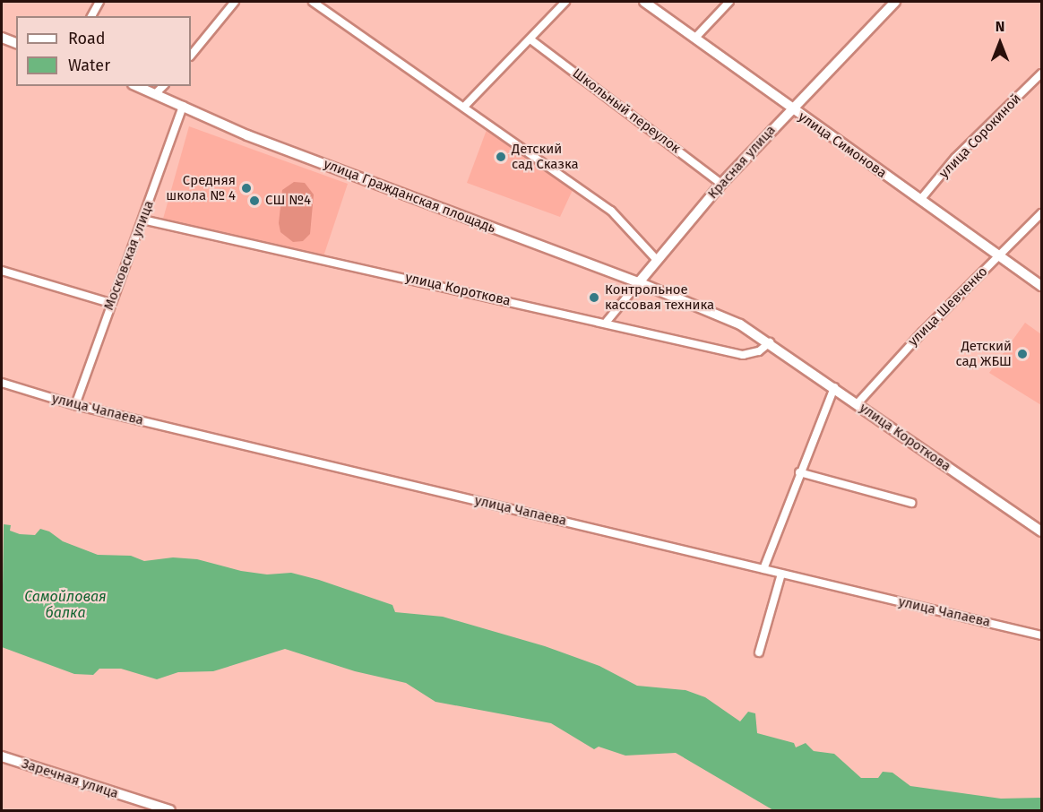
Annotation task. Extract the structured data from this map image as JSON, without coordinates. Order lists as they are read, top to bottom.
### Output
{
  "streets": {
    "street": [
      "Школьный переулок",
      "улица Сорокиной",
      "улица Симонова",
      "Красная улица",
      "улица Гражданская площадь",
      "Московская улица",
      "улица Короткова",
      "улица Шевченко",
      "улица Чапаева",
      "Заречная улица"
    ]
  },
  "crossings": [
    ["Школьный переулок", "Красная улица"],
    ["улица Сорокиной", "улица Симонова"],
    ["улица Симонова", "Красная улица"],
    ["улица Симонова", "улица Шевченко"],
    ["Красная улица", "улица Гражданская площадь"],
    ["Красная улица", "улица Короткова"],
    ["улица Гражданская площадь", "Московская улица"],
    ["улица Гражданская площадь", "улица Короткова"],
    ["Московская улица", "улица Короткова"],
    ["Московская улица", "улица Чапаева"],
    ["улица Короткова", "улица Шевченко"]
  ],
  "water": ["Самойловая балка"],
  "places": [
    "Детский сад Сказка",
    "Средняя школа № 4",
    "СШ №4",
    "Контрольное кассовая техника",
    "Детский сад ЖБШ"
  ],
  "legend": ["Road", "Water"],
  "north": "top"
}
